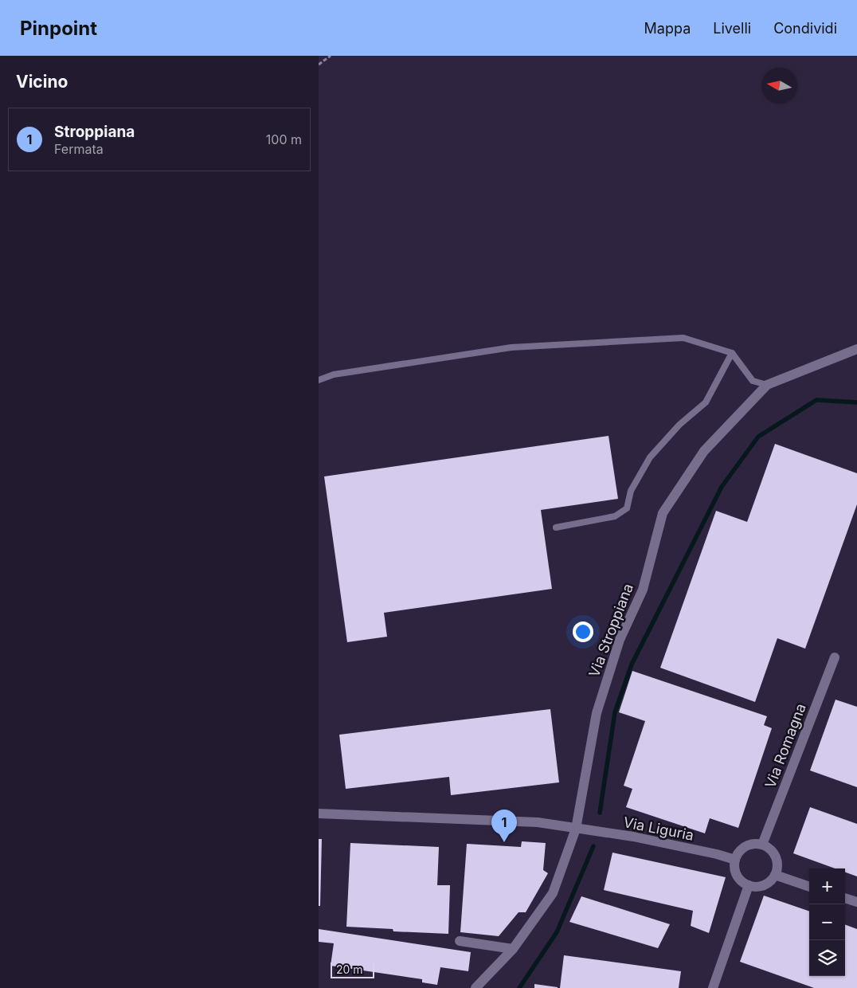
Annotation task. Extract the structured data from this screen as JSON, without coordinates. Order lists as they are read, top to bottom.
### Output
{
  "streets": {
    "street": ["Via Stroppiana", "Via Romagna", "Via Liguria"]
  },
  "crossings": [
    ["Via Stroppiana", "Via Liguria"],
    ["Via Romagna", "Via Liguria"]
  ],
  "scale_bar": "20 m",
  "north": "left",
  "page": {
    "header": "Pinpoint",
    "nav": ["Mappa", "Livelli", "Condividi"],
    "heading": "Vicino",
    "list": [
      {
        "mark": "1",
        "name": "Stroppiana",
        "note": "Fermata",
        "value": "100 m"
      }
    ],
    "pins": "1",
    "map_buttons": ["+", "−"],
    "scale": "20 m"
  }
}
